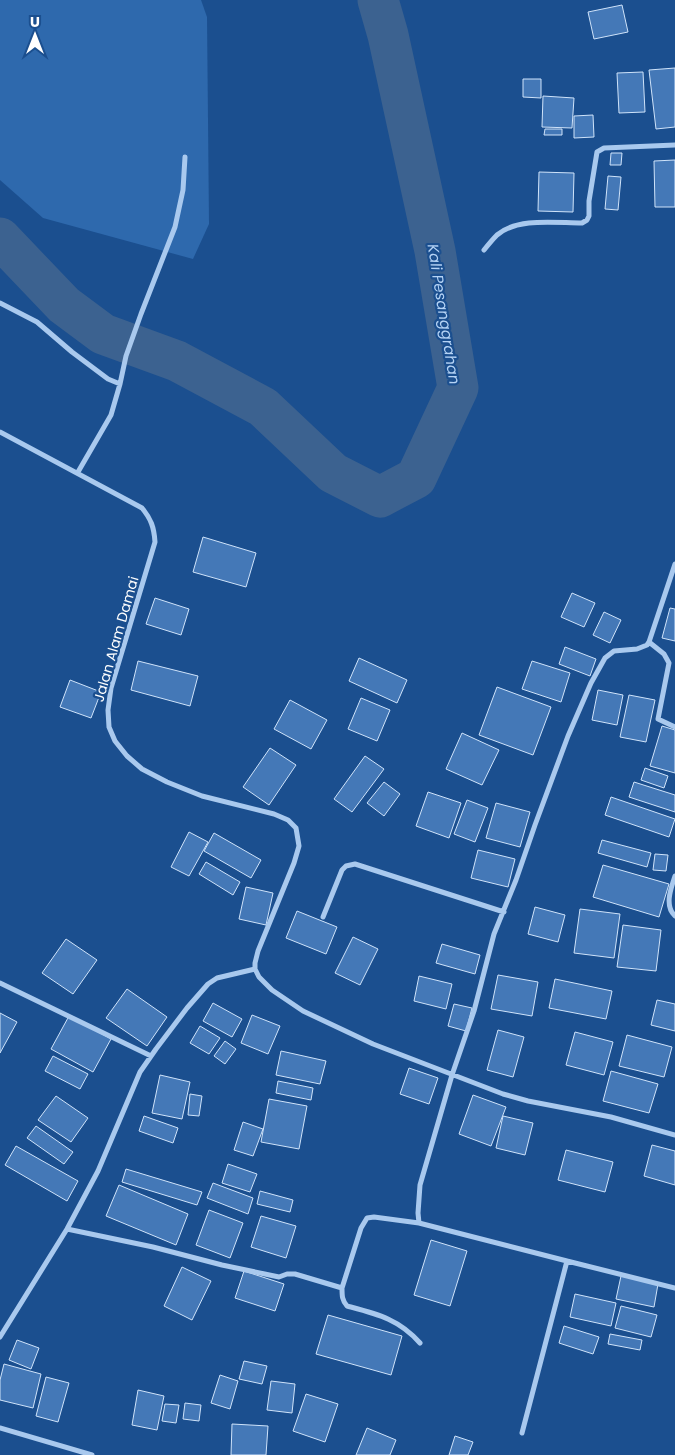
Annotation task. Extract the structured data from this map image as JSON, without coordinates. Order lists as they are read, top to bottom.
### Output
{
  "streets": {
    "street": ["Jalan Alam Damai"]
  },
  "water": ["Kali Pesanggrahan"],
  "north": "top"
}
